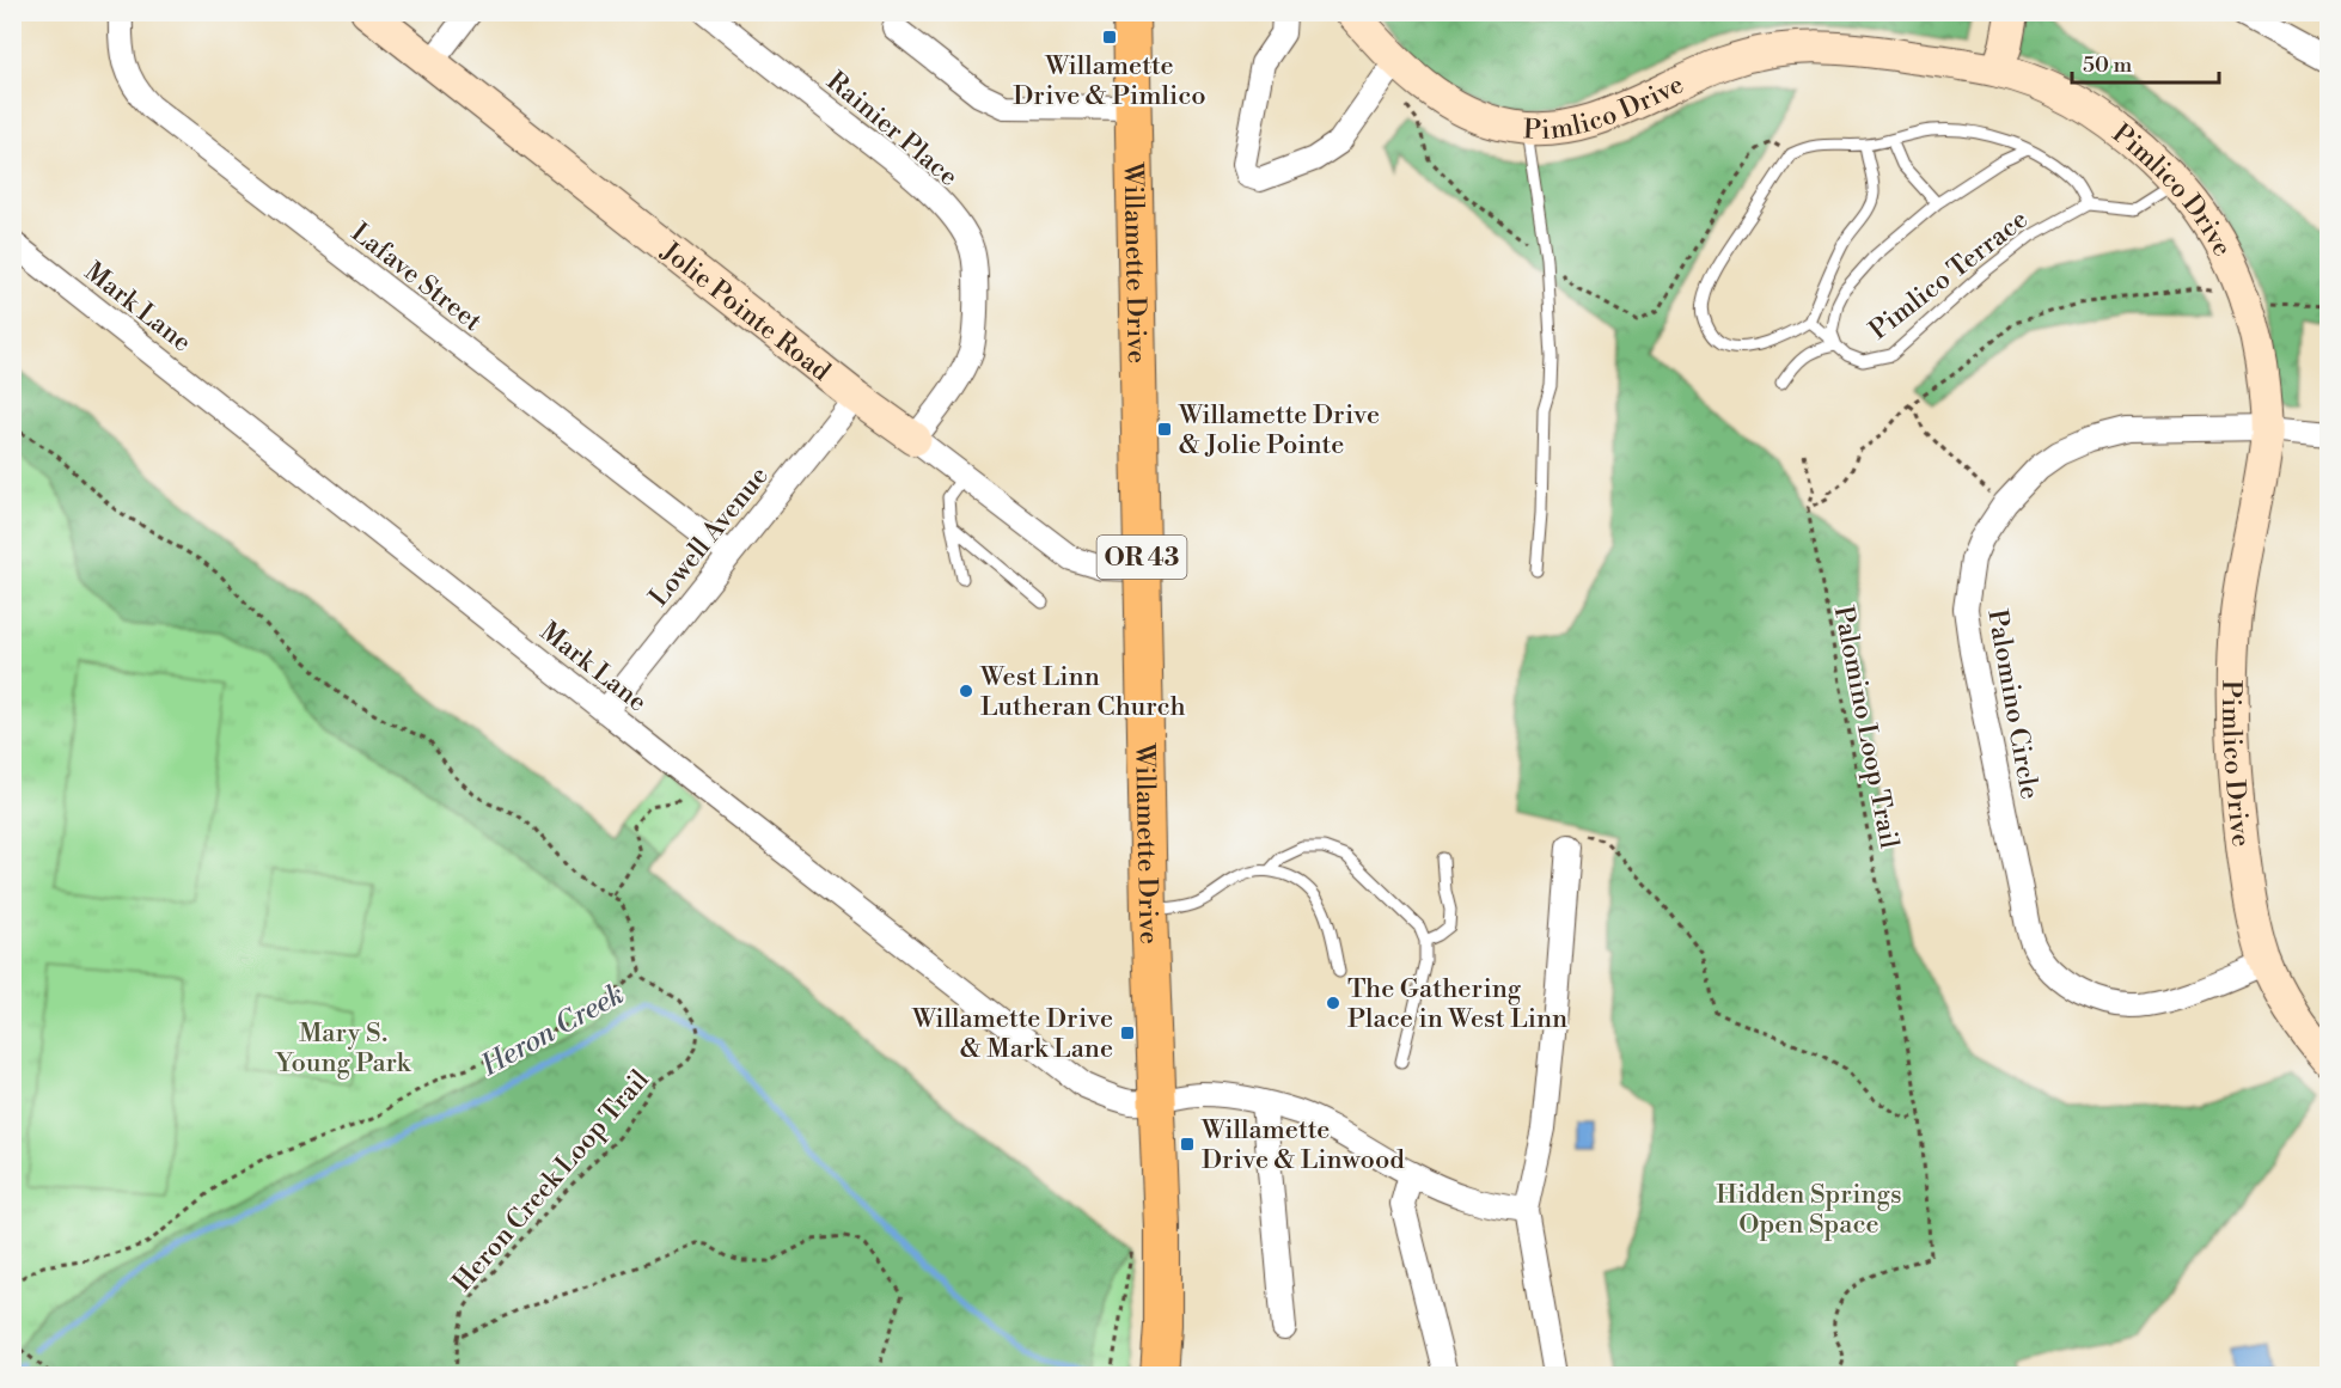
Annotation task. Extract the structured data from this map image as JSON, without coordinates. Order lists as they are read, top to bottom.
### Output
{
  "streets": {
    "main road": ["Willamette Drive", "OR 43"],
    "street": [
      "Pimlico Drive",
      "Rainier Place",
      "Lafave Street",
      "Mark Lane",
      "Jolie Pointe Road",
      "Lowell Avenue",
      "Palomino Circle"
    ],
    "lane": ["Pimlico Terrace"],
    "path": ["Palomino Loop Trail", "Heron Creek Loop Trail"]
  },
  "crossings": [
    ["Pimlico Drive", "Palomino Circle"],
    ["Rainier Place", "Jolie Pointe Road"],
    ["Willamette Drive", "Mark Lane"],
    ["Willamette Drive", "Jolie Pointe Road"],
    ["Lafave Street", "Lowell Avenue"],
    ["Mark Lane", "Lowell Avenue"],
    ["Jolie Pointe Road", "Lowell Avenue"]
  ],
  "water": ["Heron Creek"],
  "parks": ["Mary S. Young Park", "Hidden Springs Open Space"],
  "places": {
    "transit": [
      "Willamette Drive & Pimlico",
      "Willamette Drive & Jolie Pointe",
      "Willamette Drive & Mark Lane",
      "Willamette Drive & Linwood"
    ],
    "other": ["West Linn Lutheran Church", "The Gathering Place in West Linn"]
  },
  "scale_bar": "50 m"
}
